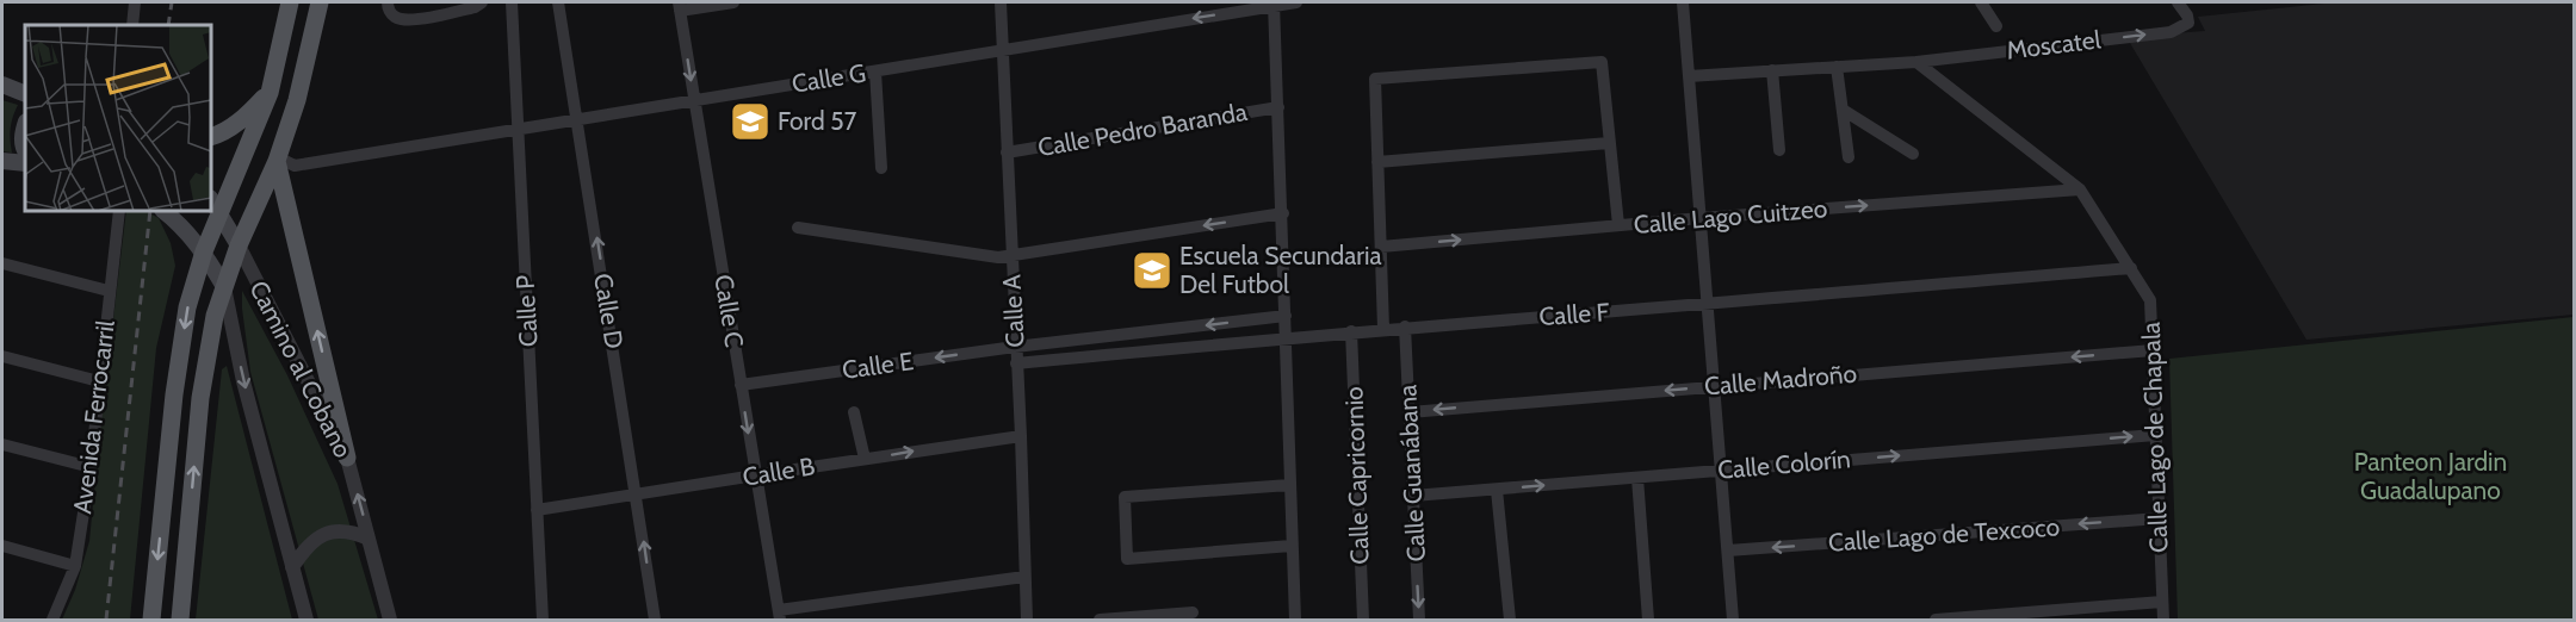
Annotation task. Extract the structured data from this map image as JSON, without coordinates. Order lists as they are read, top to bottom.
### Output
{
  "streets": {
    "street": [
      "Moscatel",
      "Calle G",
      "Calle Pedro Baranda",
      "Calle Lago Cuitzeo",
      "Calle P",
      "Calle D",
      "Calle C",
      "Calle A",
      "Calle F",
      "Calle E",
      "Camino al Cobano",
      "Calle Madroño",
      "Avenida Ferrocarril",
      "Calle Lago de Chapala",
      "Calle Colorín",
      "Calle B",
      "Calle Guanábana",
      "Calle Capricornio",
      "Calle Lago de Texcoco"
    ]
  },
  "crossings": [
    ["Moscatel", "Calle Lago de Chapala"],
    ["Calle G", "Calle P"],
    ["Calle G", "Calle D"],
    ["Calle G", "Calle C"],
    ["Calle G", "Calle A"],
    ["Calle Pedro Baranda", "Calle A"],
    ["Calle Lago Cuitzeo", "Calle Lago de Chapala"],
    ["Calle P", "Calle B"],
    ["Calle D", "Calle B"],
    ["Calle C", "Calle E"],
    ["Calle C", "Calle B"],
    ["Calle A", "Calle F"],
    ["Calle A", "Calle E"],
    ["Calle A", "Calle B"],
    ["Calle F", "Calle Lago de Chapala"],
    ["Calle F", "Calle Guanábana"],
    ["Calle F", "Calle Capricornio"],
    ["Calle Madroño", "Calle Lago de Chapala"],
    ["Calle Madroño", "Calle Guanábana"],
    ["Calle Lago de Chapala", "Calle Colorín"],
    ["Calle Lago de Chapala", "Calle Lago de Texcoco"],
    ["Calle Colorín", "Calle Guanábana"]
  ],
  "one_way": [
    "Moscatel",
    "Calle D",
    "Calle E",
    "Calle Madroño",
    "Calle Colorín"
  ],
  "parks": ["Panteon Jardin Guadalupano"],
  "places": {
    "school or university": ["Ford 57", "Escuela Secundaria Del Futbol"]
  }
}
